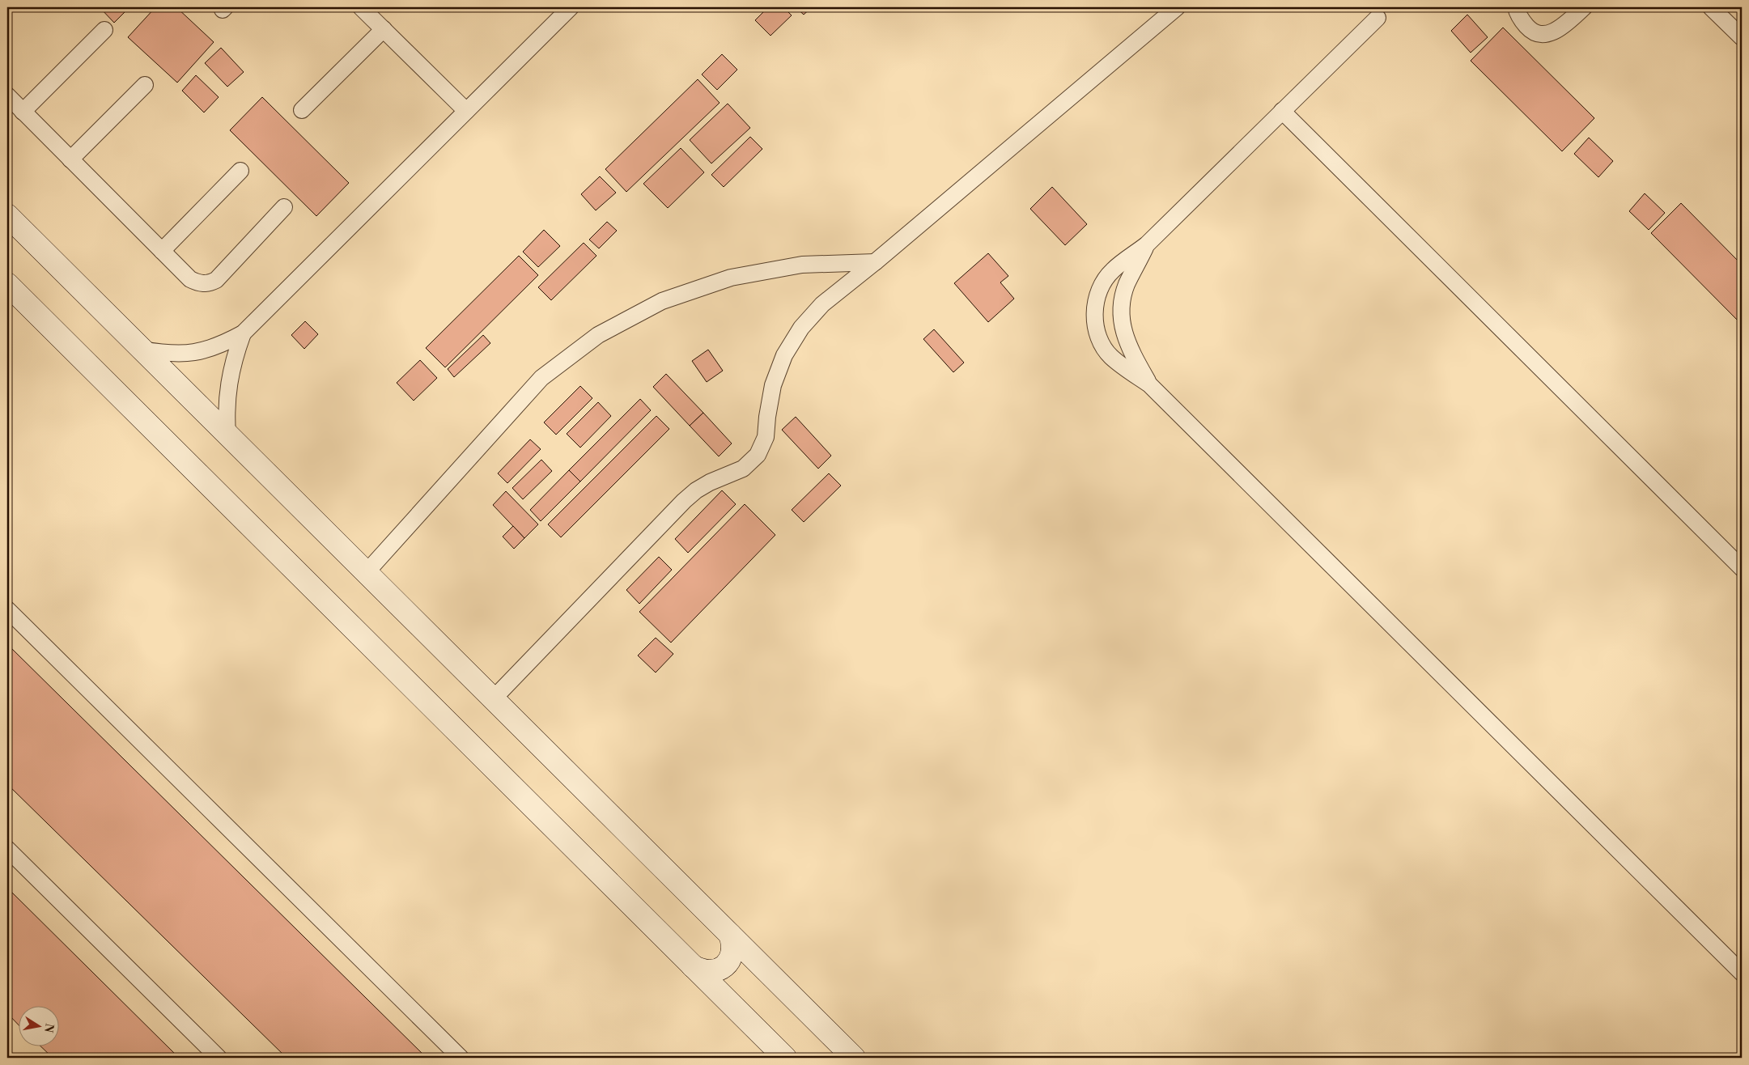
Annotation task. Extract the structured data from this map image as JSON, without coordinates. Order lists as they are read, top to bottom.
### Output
{
  "north": "right"
}
